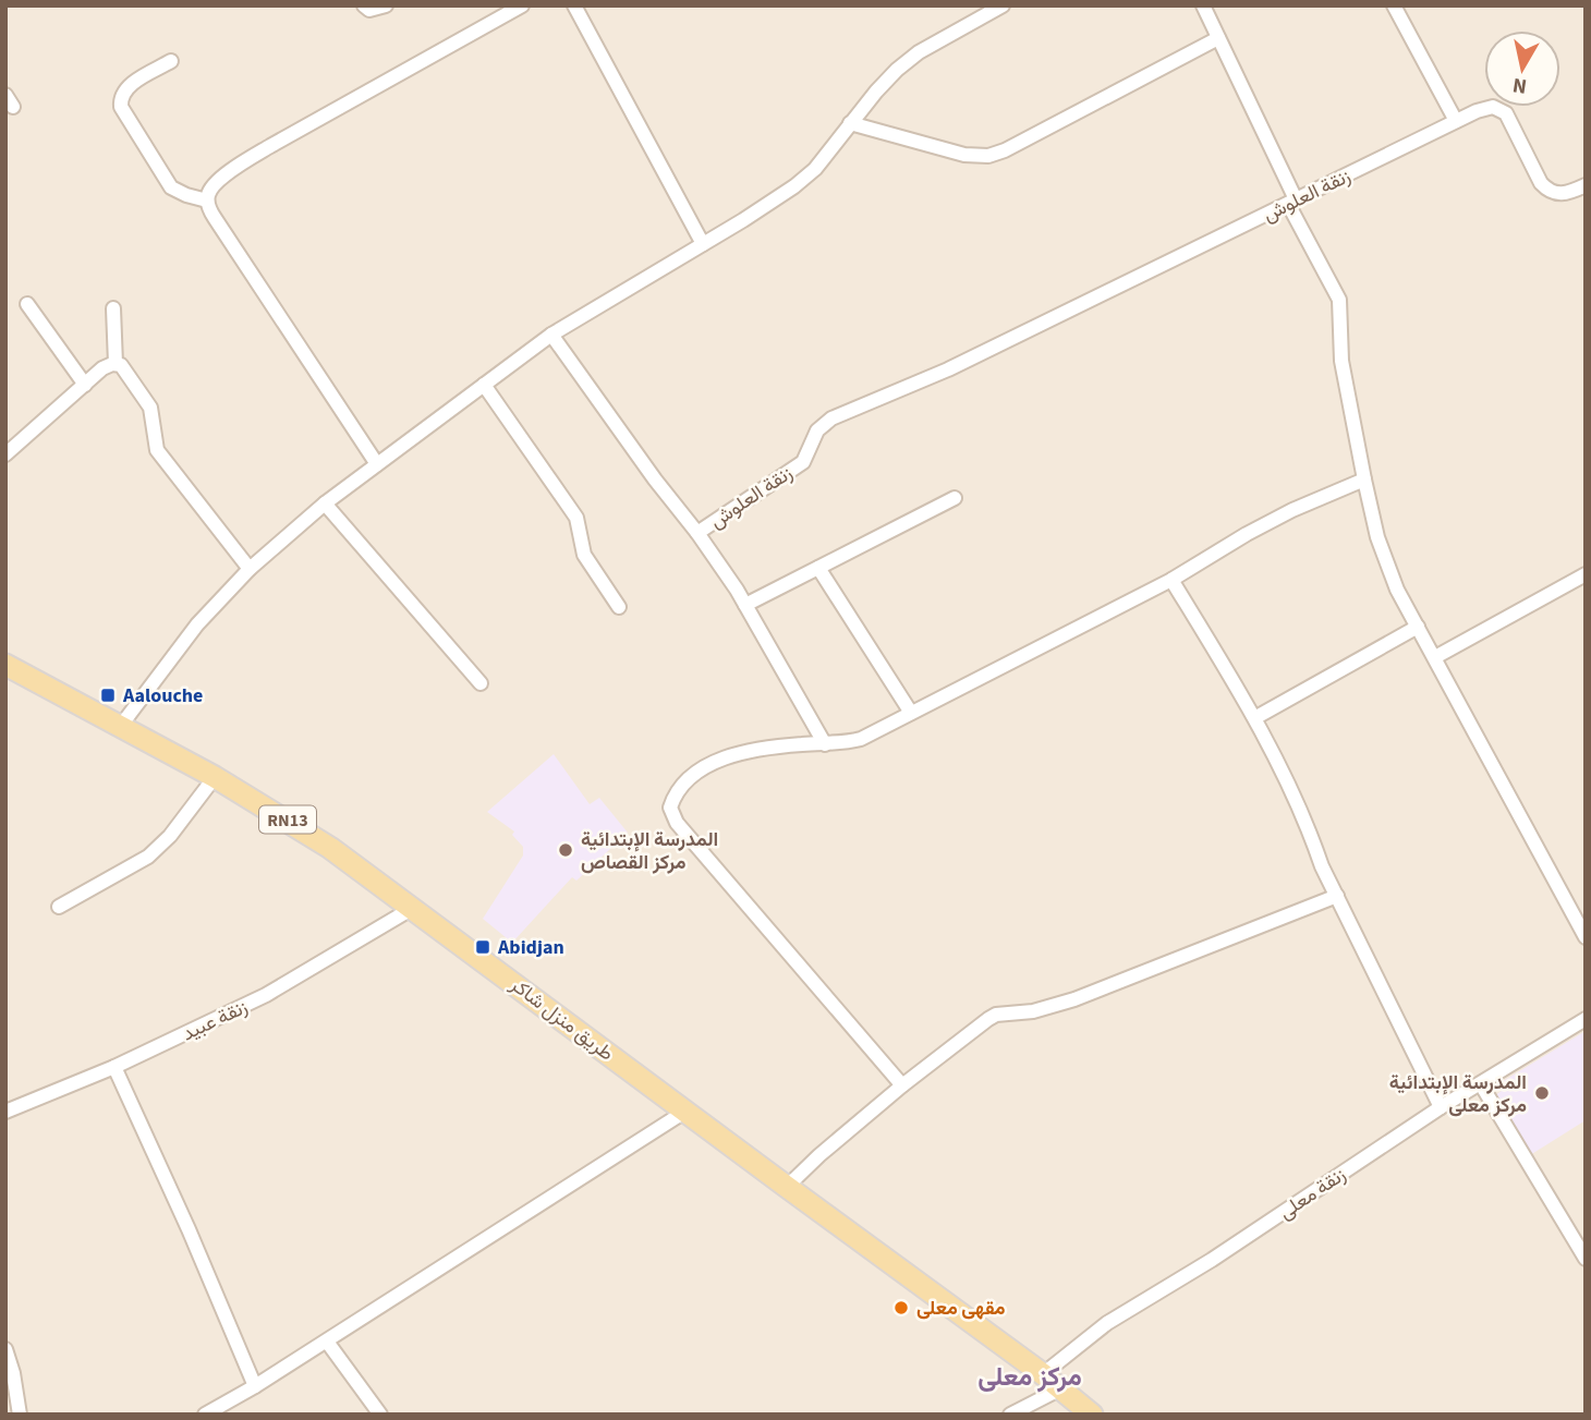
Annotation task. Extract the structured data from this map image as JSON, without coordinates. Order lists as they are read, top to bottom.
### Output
{
  "streets": {
    "main road": ["RN13", "طريق منزل شاكر"],
    "street": ["زنقة العلوش", "زنقة عبيد", "زنقة معلى"]
  },
  "crossings": [
    ["طريق منزل شاكر", "زنقة عبيد"],
    ["طريق منزل شاكر", "زنقة معلى"]
  ],
  "districts": ["مركز معلى"],
  "places": {
    "transit": ["Aalouche", "Abidjan"],
    "other": ["المدرسة الإبتدائية مركز القصاص", "المدرسة الإبتدائية مركز معلى", "مقهى معلى"]
  },
  "north": "bottom"
}
